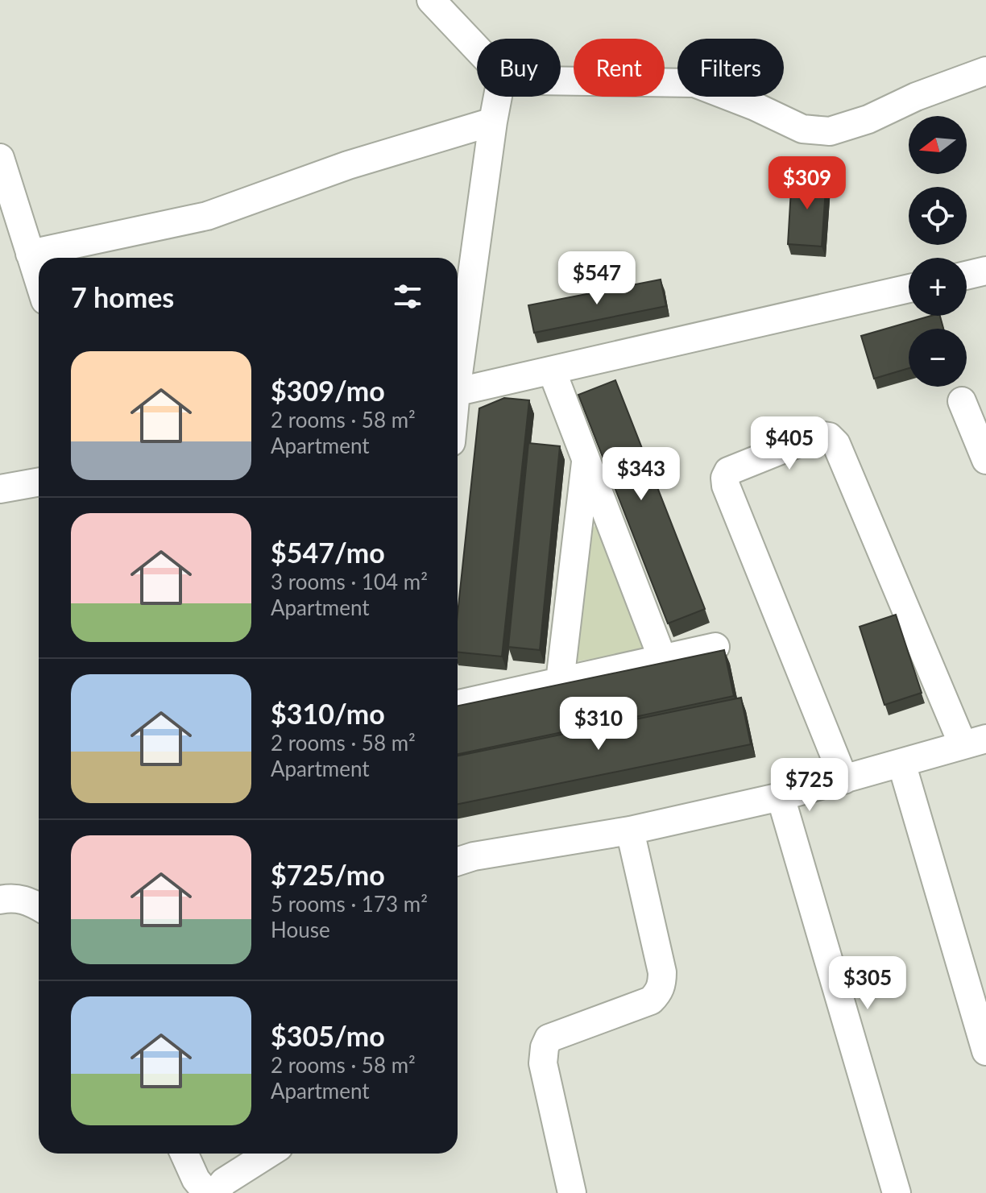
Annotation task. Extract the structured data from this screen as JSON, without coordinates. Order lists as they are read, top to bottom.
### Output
{
  "north": "left",
  "page": {
    "chip": ["Buy", "Rent", "Filters"],
    "map_buttons": ["+", "−"],
    "price": [
      "$309",
      "$547",
      "$405",
      "$343",
      "$310",
      "$725",
      "$305"
    ],
    "heading": "7 homes",
    "list": [
      {
        "name": "$309/mo",
        "note": "2 rooms · 58 m² · Apartment"
      },
      {
        "name": "$547/mo",
        "note": "3 rooms · 104 m² · Apartment"
      },
      {
        "name": "$310/mo",
        "note": "2 rooms · 58 m² · Apartment"
      },
      {
        "name": "$725/mo",
        "note": "5 rooms · 173 m² · House"
      },
      {
        "name": "$305/mo",
        "note": "2 rooms · 58 m² · Apartment"
      }
    ]
  }
}
